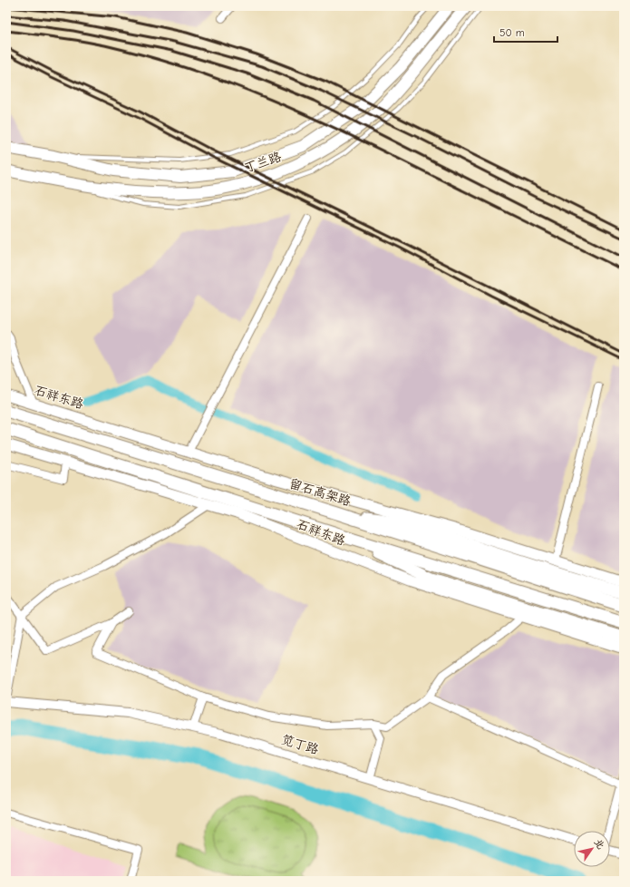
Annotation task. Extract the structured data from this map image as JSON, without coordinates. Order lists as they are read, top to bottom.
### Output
{
  "streets": {
    "highway": ["留石高架路"],
    "main road": ["丁兰路", "石祥东路"],
    "street": ["笕丁路"]
  },
  "scale_bar": "50 m",
  "north": "top right"
}
